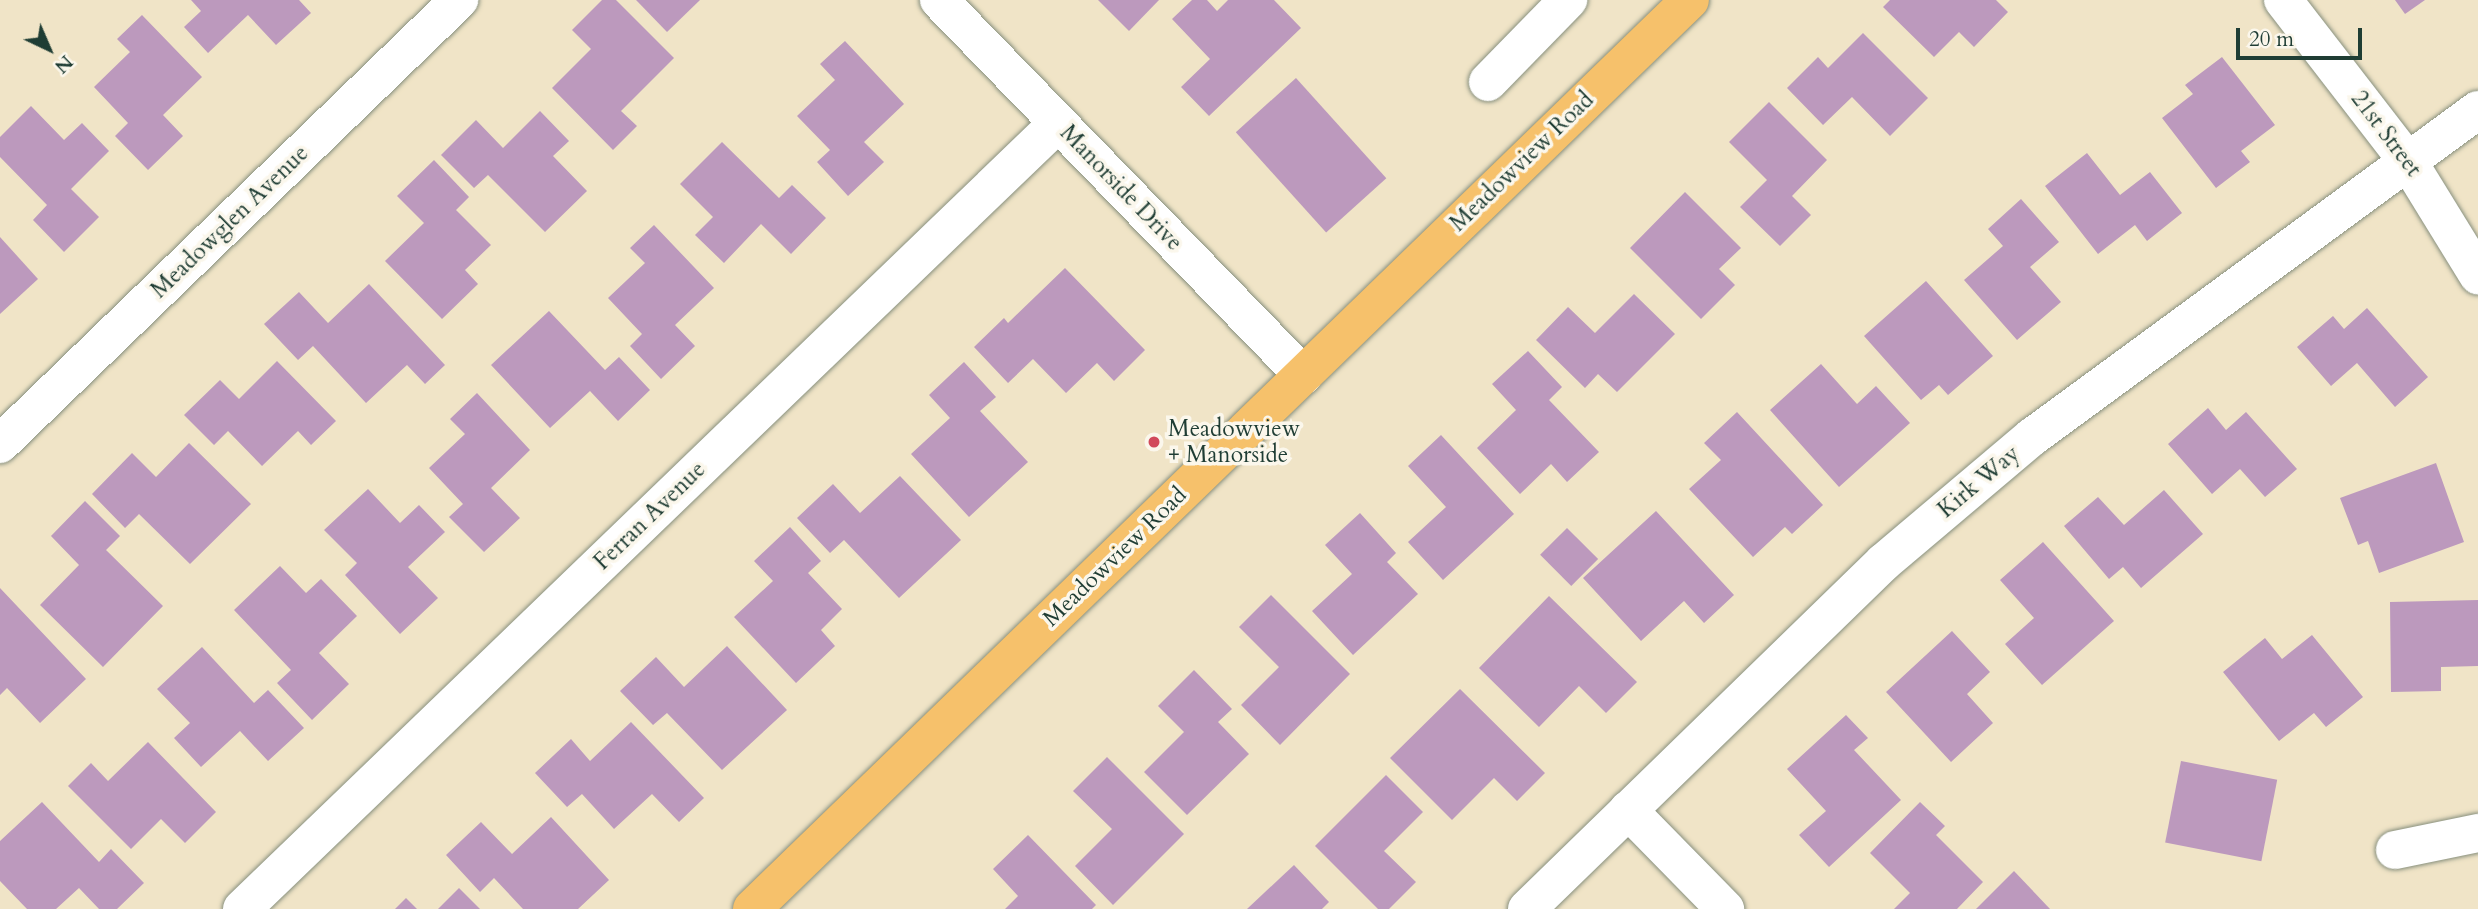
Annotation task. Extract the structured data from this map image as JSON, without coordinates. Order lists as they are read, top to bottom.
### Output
{
  "streets": {
    "main road": ["Meadowview Road"],
    "street": [
      "21st Street",
      "Manorside Drive",
      "Meadowglen Avenue",
      "Kirk Way",
      "Ferran Avenue"
    ]
  },
  "crossings": [
    ["21st Street", "Kirk Way"],
    ["Meadowview Road", "Manorside Drive"],
    ["Manorside Drive", "Ferran Avenue"]
  ],
  "places": ["Meadowview + Manorside"],
  "scale_bar": "20 m",
  "north": "bottom right"
}
